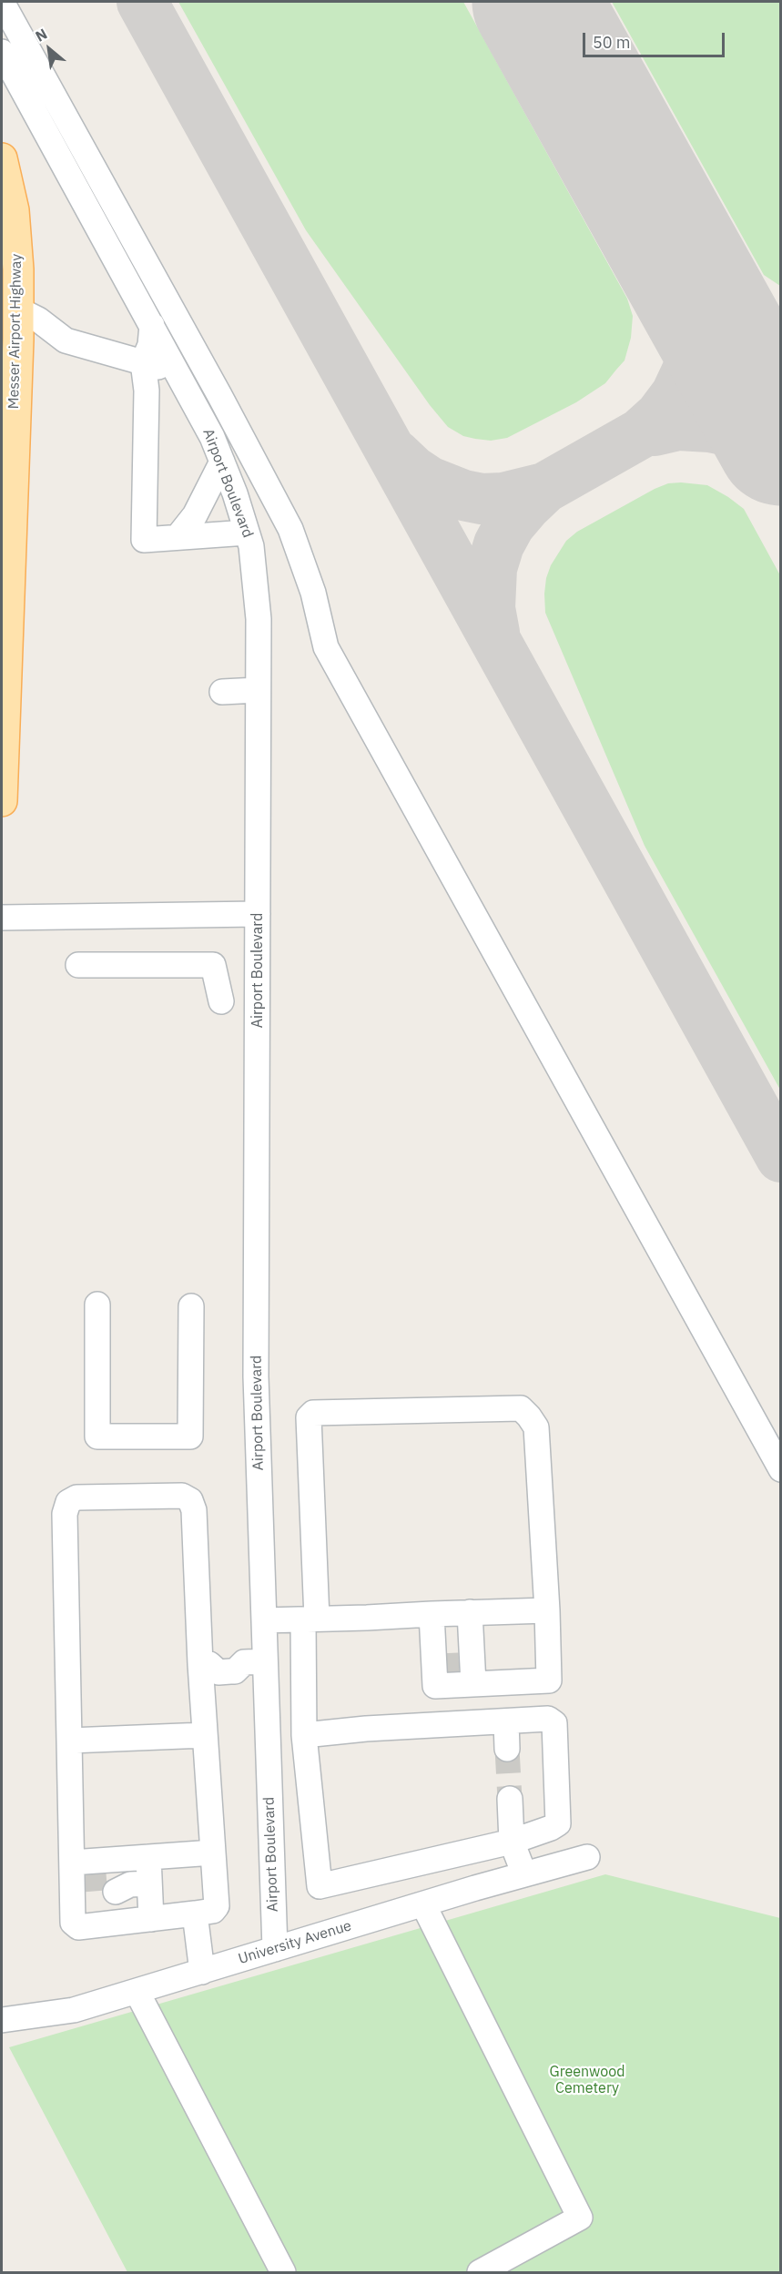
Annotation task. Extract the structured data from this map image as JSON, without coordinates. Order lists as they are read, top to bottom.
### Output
{
  "streets": {
    "main road": ["Messer Airport Highway"],
    "street": ["Airport Boulevard", "University Avenue"]
  },
  "crossings": [
    ["Airport Boulevard", "University Avenue"]
  ],
  "parks": ["Greenwood Cemetery"],
  "scale_bar": "50 m",
  "north": "top left"
}
